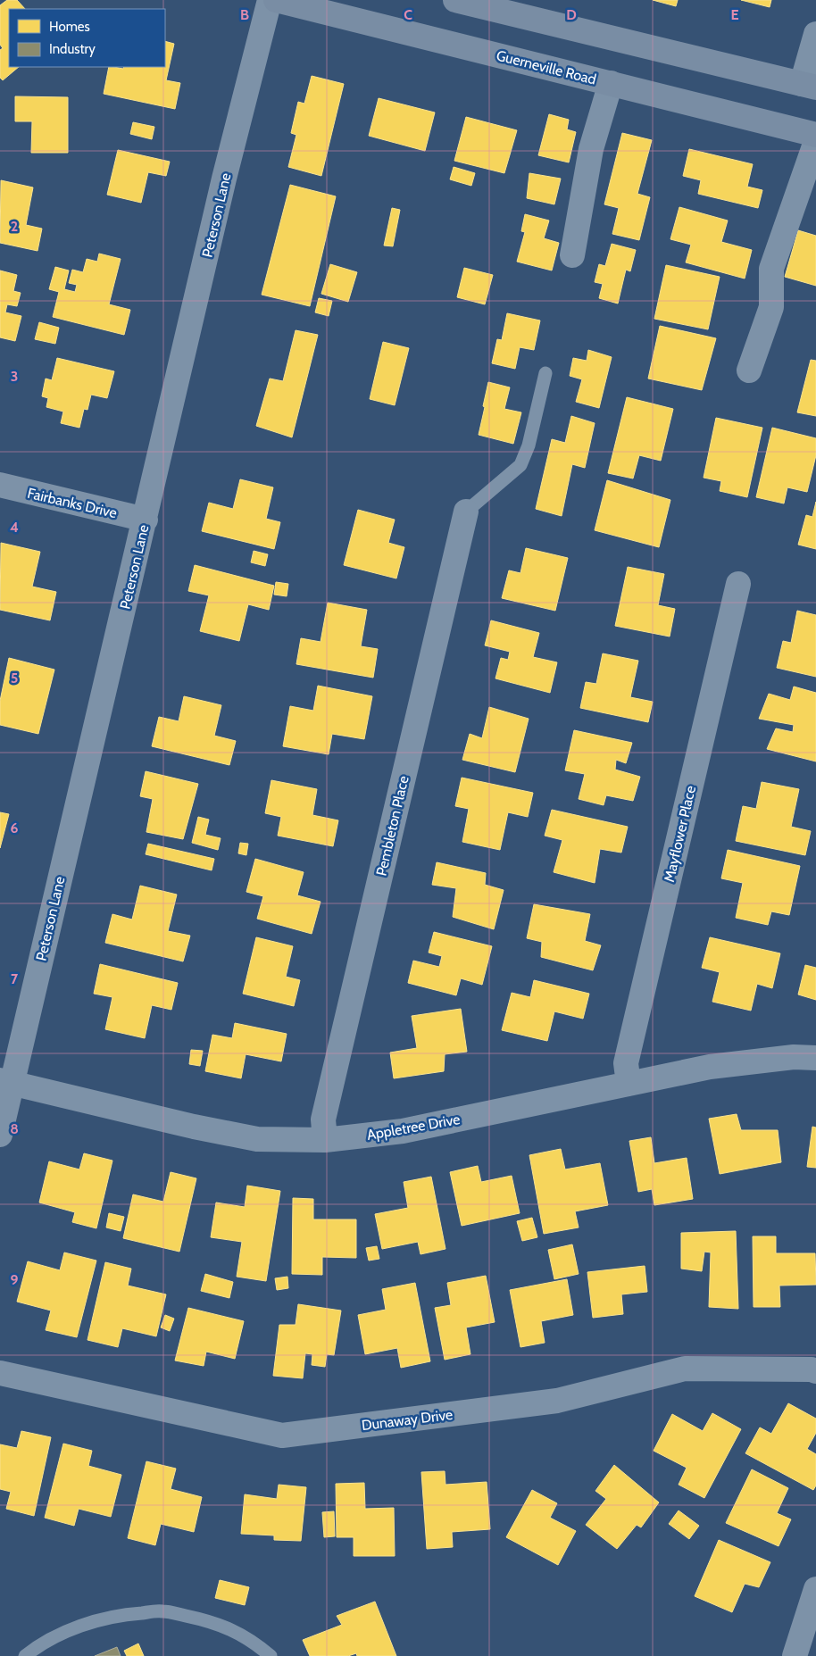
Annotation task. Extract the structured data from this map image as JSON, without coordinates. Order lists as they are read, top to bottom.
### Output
{
  "streets": {
    "main road": ["Guerneville Road"],
    "street": [
      "Peterson Lane",
      "Fairbanks Drive",
      "Pembleton Place",
      "Mayflower Place",
      "Appletree Drive",
      "Dunaway Drive"
    ]
  },
  "crossings": [
    ["Peterson Lane", "Fairbanks Drive"],
    ["Peterson Lane", "Appletree Drive"],
    ["Pembleton Place", "Appletree Drive"],
    ["Mayflower Place", "Appletree Drive"]
  ],
  "legend": ["Homes", "Industry"],
  "grid": {
    "columns": [
      "B",
      "C",
      "D",
      "E"
    ],
    "rows": [
      "2",
      "3",
      "4",
      "5",
      "6",
      "7",
      "8",
      "9"
    ]
  }
}
